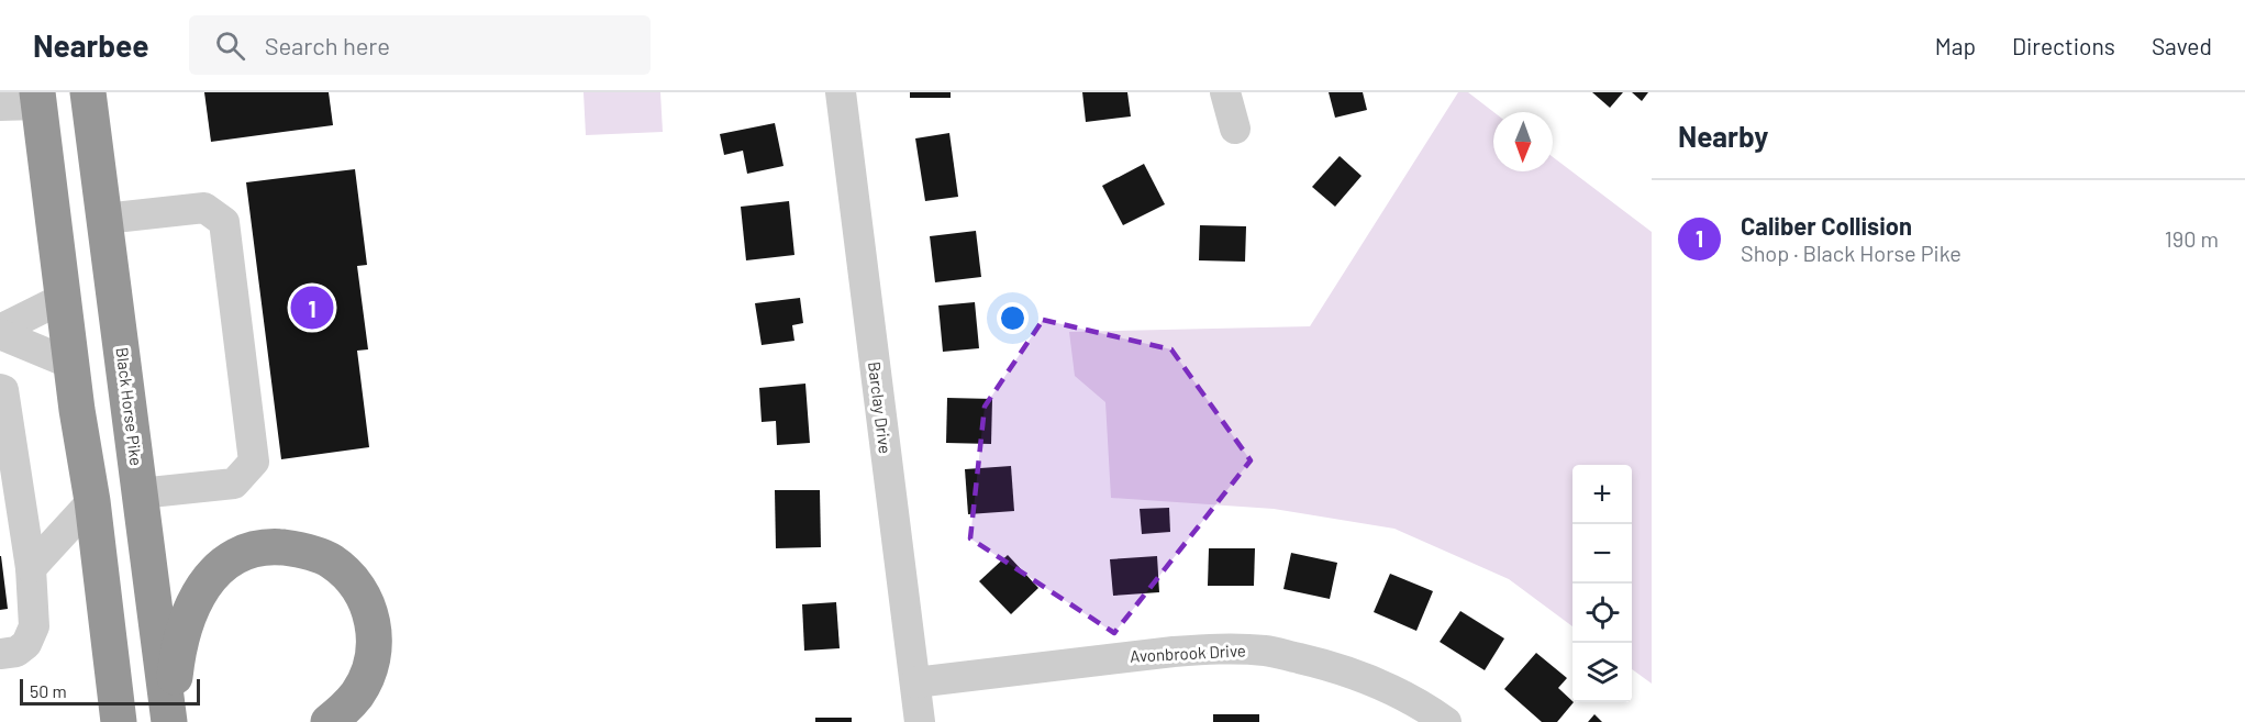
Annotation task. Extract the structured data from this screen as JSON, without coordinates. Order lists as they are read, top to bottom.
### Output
{
  "streets": {
    "highway": ["Black Horse Pike"],
    "street": ["Barclay Drive", "Avonbrook Drive"]
  },
  "crossings": [
    ["Barclay Drive", "Avonbrook Drive"]
  ],
  "scale_bar": "50 m",
  "north": "bottom",
  "page": {
    "header": "Nearbee",
    "search": "Search here",
    "nav": ["Map", "Directions", "Saved"],
    "heading": "Nearby",
    "list": [
      {
        "mark": "1",
        "name": "Caliber Collision",
        "note": "Shop · Black Horse Pike",
        "value": "190 m"
      }
    ],
    "pins": "1",
    "map_buttons": ["+", "−"],
    "scale": "50 m"
  }
}
